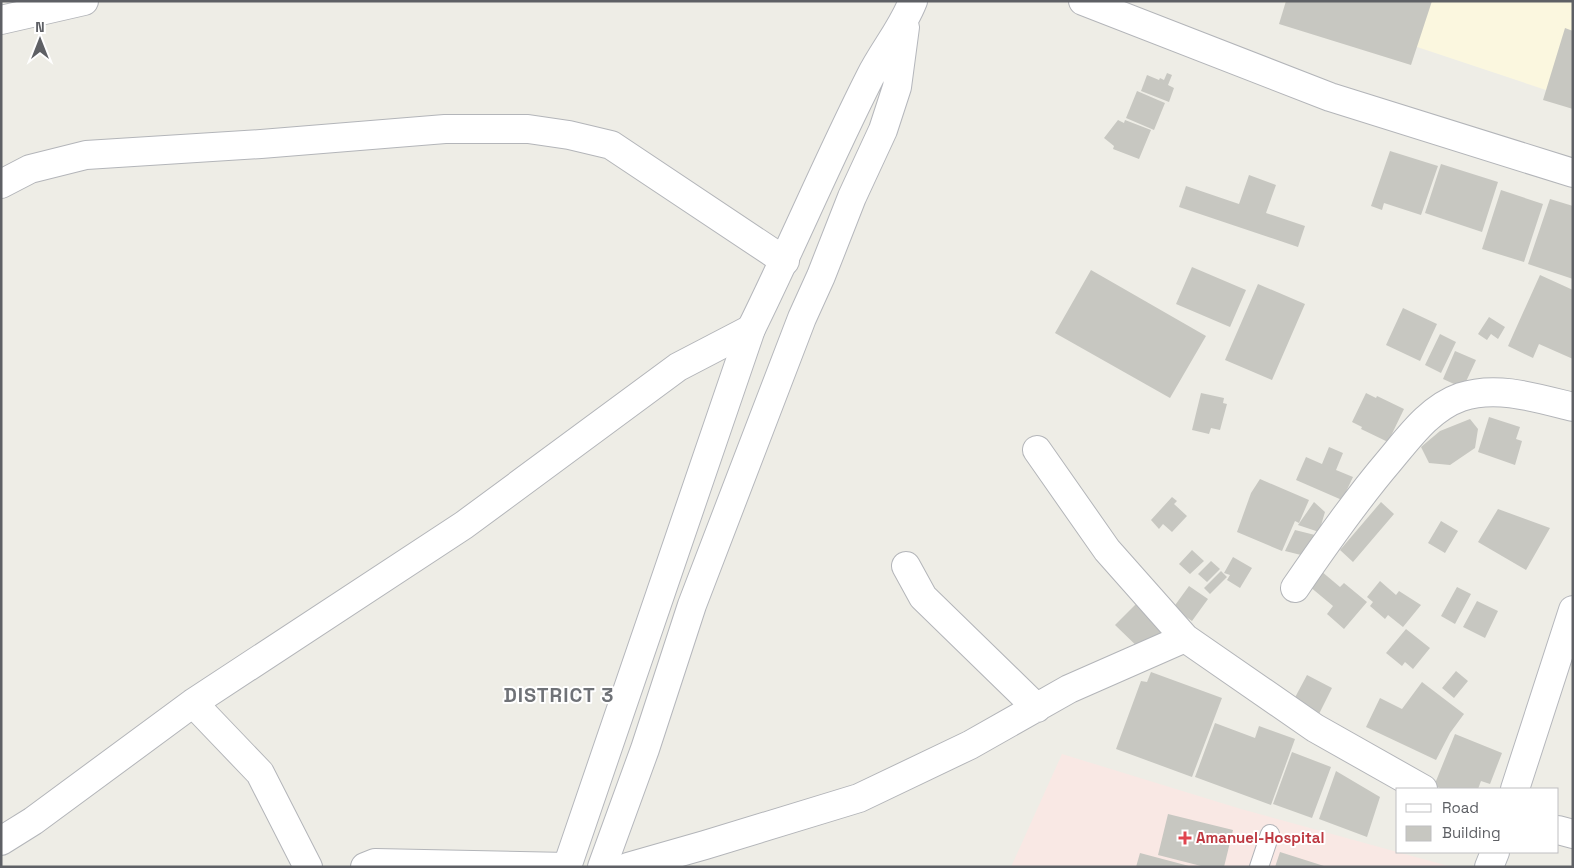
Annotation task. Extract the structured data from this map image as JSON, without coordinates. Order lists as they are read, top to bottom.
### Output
{
  "districts": ["DISTRICT 3"],
  "places": {
    "health": ["Amanuel-Hospital"]
  },
  "legend": ["Road", "Building"],
  "north": "top"
}
